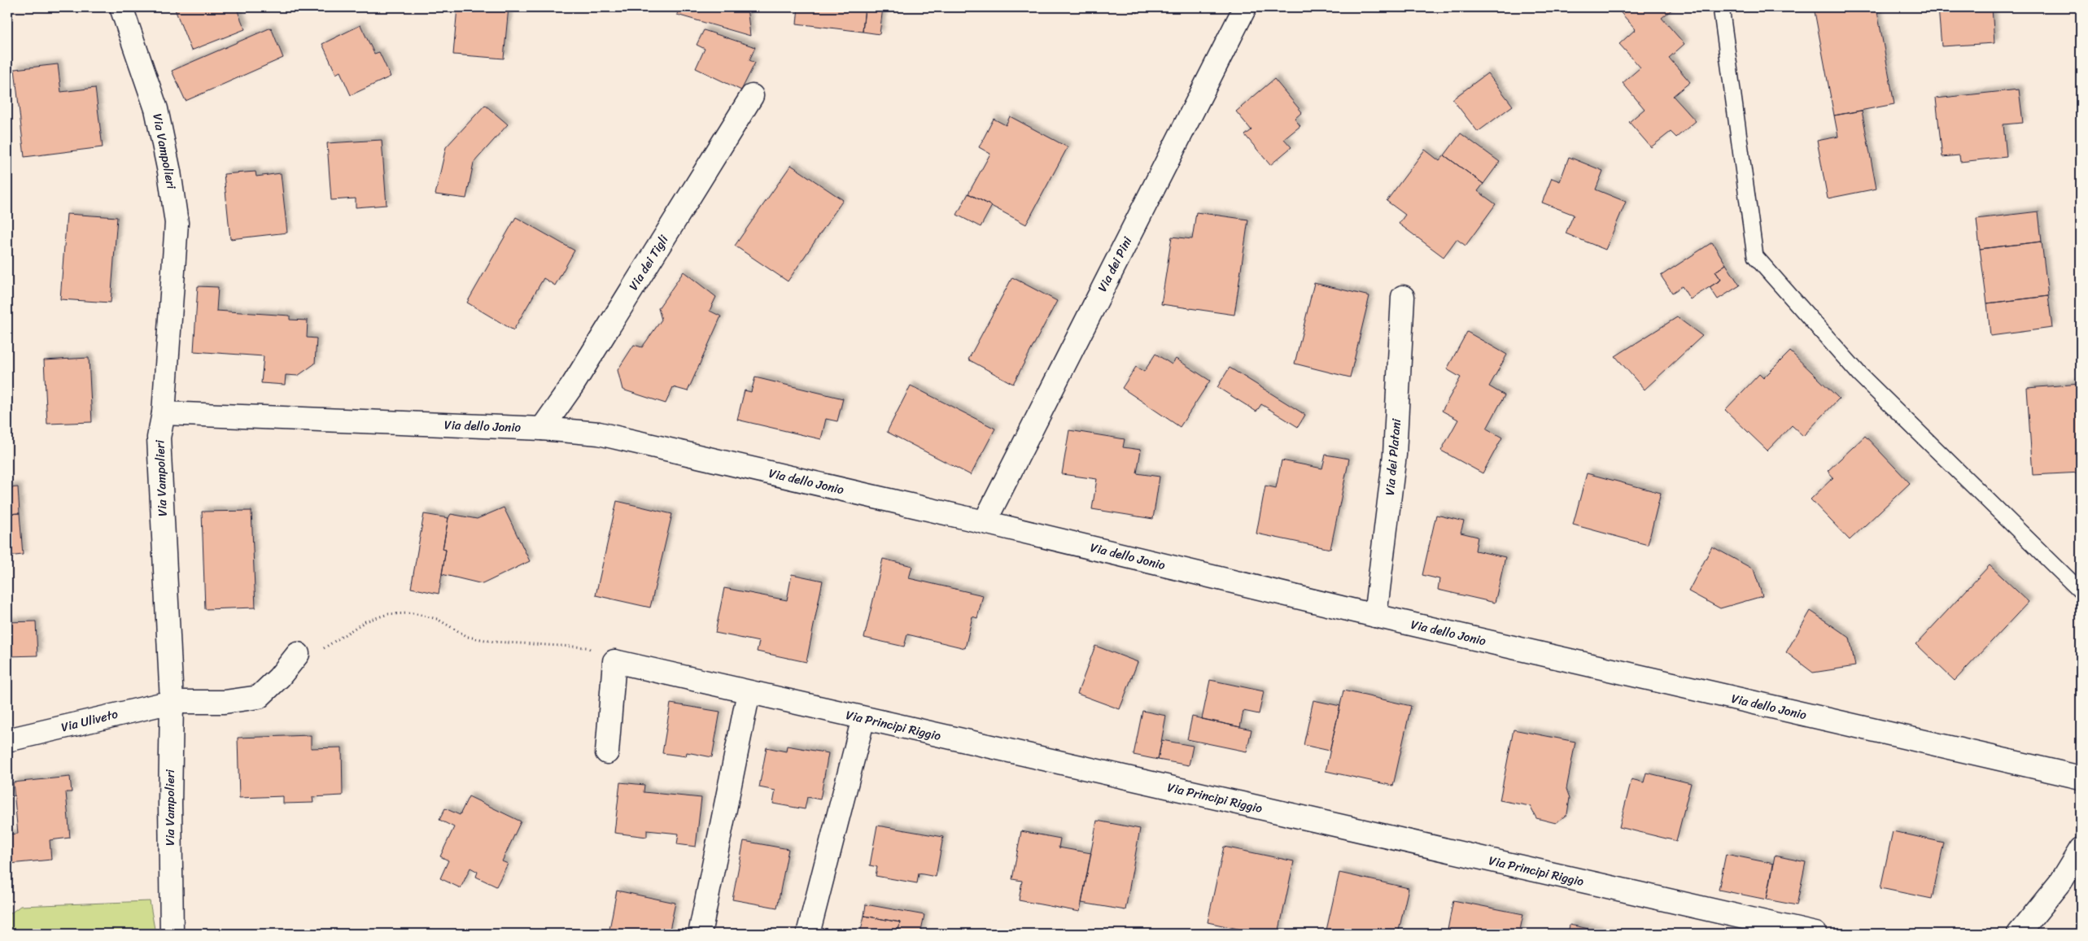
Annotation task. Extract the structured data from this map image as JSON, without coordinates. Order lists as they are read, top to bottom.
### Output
{
  "streets": {
    "street": [
      "Via Vampolieri",
      "Via dei Tigli",
      "Via dei Pini",
      "Via dello Jonio",
      "Via dei Platani",
      "Via Uliveto",
      "Via Principi Riggio"
    ]
  },
  "crossings": [
    ["Via Vampolieri", "Via dello Jonio"],
    ["Via Vampolieri", "Via Uliveto"],
    ["Via dei Tigli", "Via dello Jonio"],
    ["Via dei Pini", "Via dello Jonio"],
    ["Via dello Jonio", "Via dei Platani"]
  ]
}
